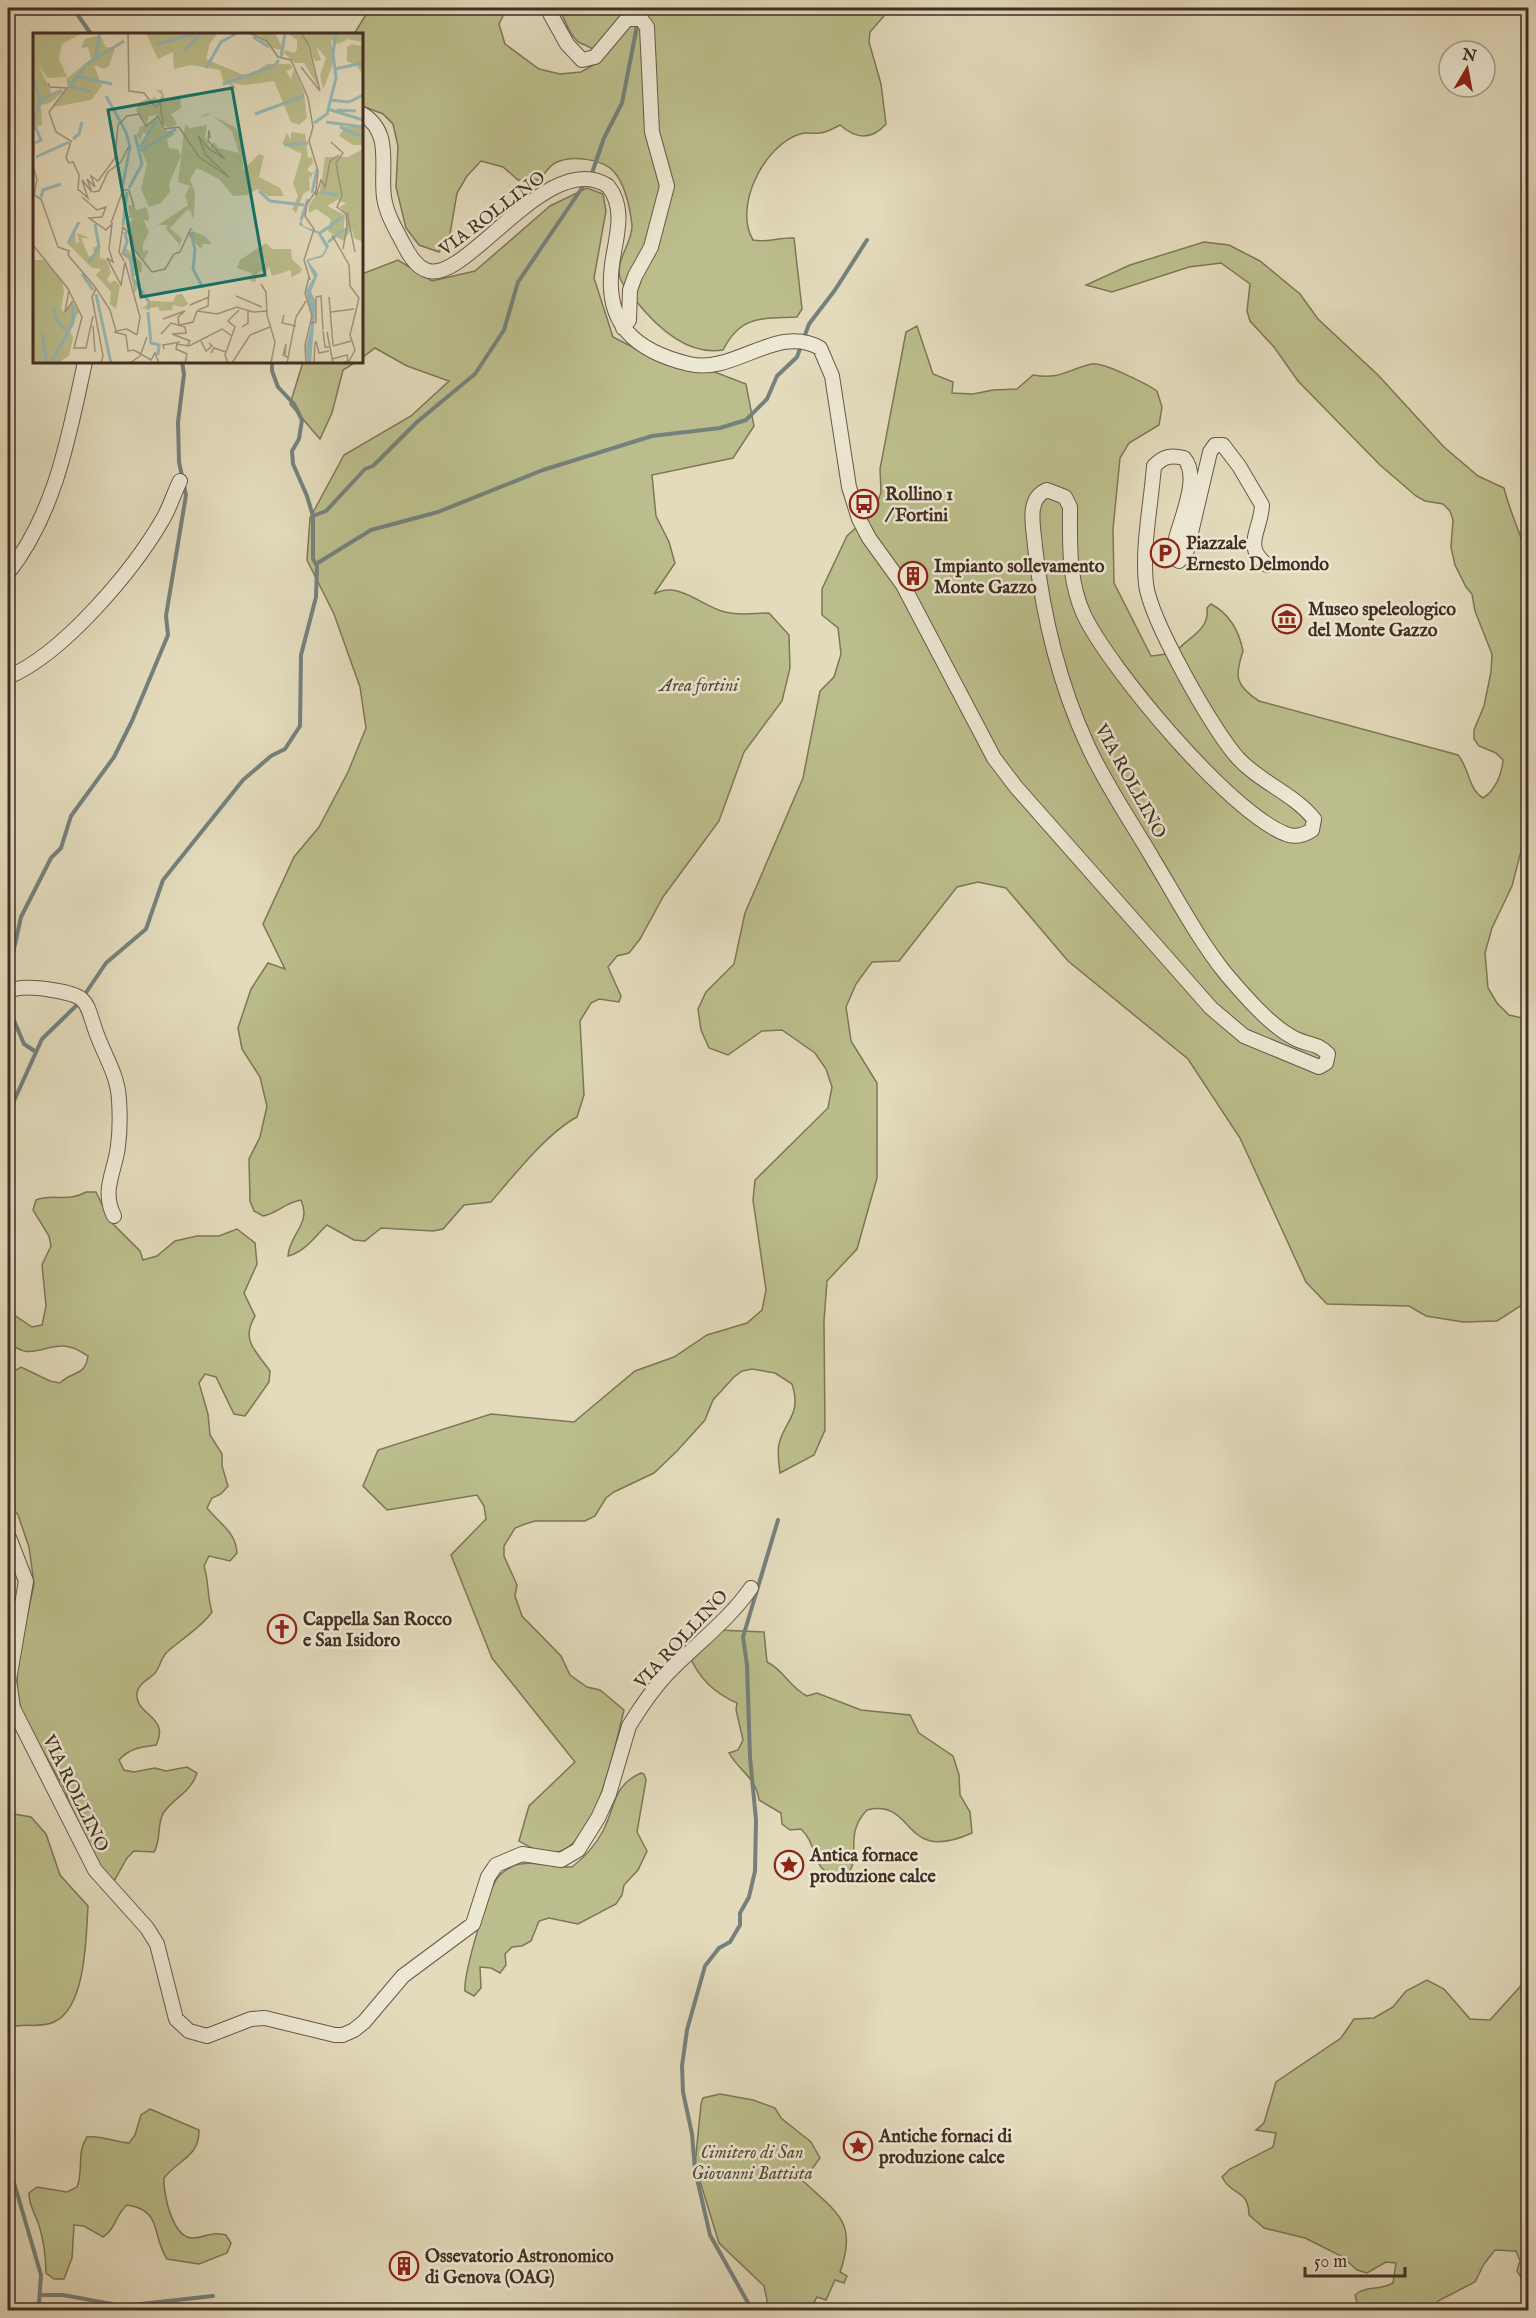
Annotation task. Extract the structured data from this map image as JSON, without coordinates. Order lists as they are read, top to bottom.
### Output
{
  "streets": {
    "street": ["VIA ROLLINO"]
  },
  "parks": ["Area fortini", "Cimitero di San Giovanni Battista"],
  "places": {
    "bus stop": ["Rollino 1 / Fortini"],
    "parking": ["Piazzale Ernesto Delmondo"],
    "building": ["Impianto sollevamento Monte Gazzo", "Ossevatorio Astronomico di Genova (OAG)"],
    "museum": ["Museo speleologico del Monte Gazzo"],
    "church": ["Cappella San Rocco e San Isidoro"],
    "place": ["Antica fornace produzione calce", "Antiche fornaci di produzione calce"]
  },
  "scale_bar": "50 m",
  "north": "top"
}
